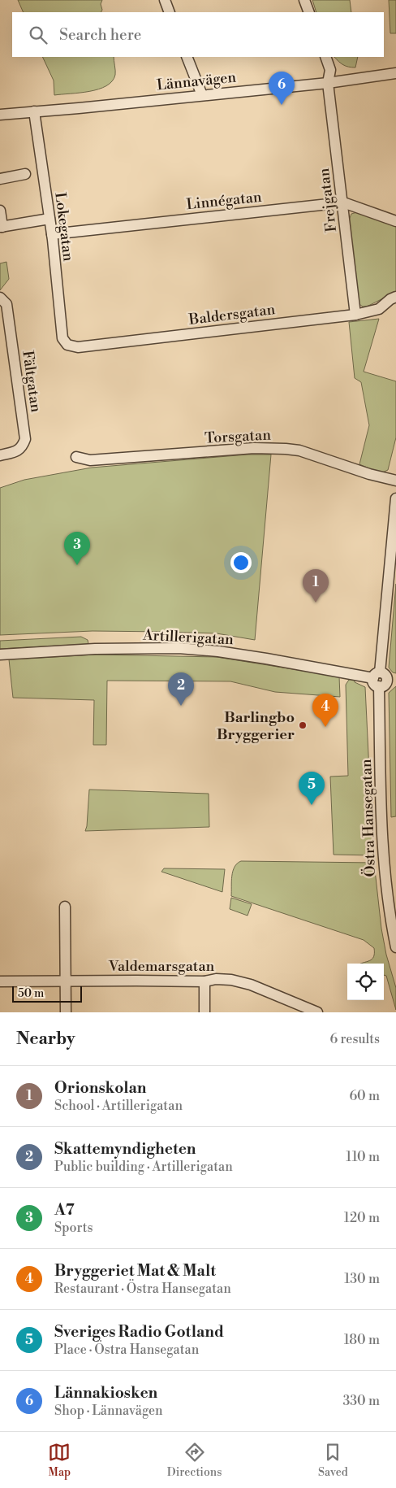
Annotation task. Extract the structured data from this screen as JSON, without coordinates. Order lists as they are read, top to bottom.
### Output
{
  "streets": {
    "street": [
      "Lännavägen",
      "Frejgatan",
      "Linnégatan",
      "Lokegatan",
      "Baldersgatan",
      "Fältgatan",
      "Torsgatan",
      "Artillerigatan",
      "Östra Hansegatan",
      "Valdemarsgatan"
    ]
  },
  "crossings": [
    ["Lännavägen", "Frejgatan"],
    ["Lännavägen", "Lokegatan"],
    ["Frejgatan", "Linnégatan"],
    ["Frejgatan", "Baldersgatan"],
    ["Linnégatan", "Lokegatan"],
    ["Lokegatan", "Baldersgatan"],
    ["Artillerigatan", "Östra Hansegatan"]
  ],
  "places": ["Barlingbo Bryggerier"],
  "scale_bar": "50 m",
  "page": {
    "search": "Search here",
    "pins": [
      "6",
      "3",
      "1",
      "2",
      "4",
      "5"
    ],
    "scale": "50 m",
    "heading": ["Nearby", "6 results"],
    "list": [
      {
        "mark": "1",
        "name": "Orionskolan",
        "note": "School · Artillerigatan",
        "value": "60 m"
      },
      {
        "mark": "2",
        "name": "Skattemyndigheten",
        "note": "Public building · Artillerigatan",
        "value": "110 m"
      },
      {
        "mark": "3",
        "name": "A7",
        "note": "Sports",
        "value": "120 m"
      },
      {
        "mark": "4",
        "name": "Bryggeriet Mat & Malt",
        "note": "Restaurant · Östra Hansegatan",
        "value": "130 m"
      },
      {
        "mark": "5",
        "name": "Sveriges Radio Gotland",
        "note": "Place · Östra Hansegatan",
        "value": "180 m"
      },
      {
        "mark": "6",
        "name": "Lännakiosken",
        "note": "Shop · Lännavägen",
        "value": "330 m"
      }
    ],
    "nav": ["Map", "Directions", "Saved"]
  }
}
